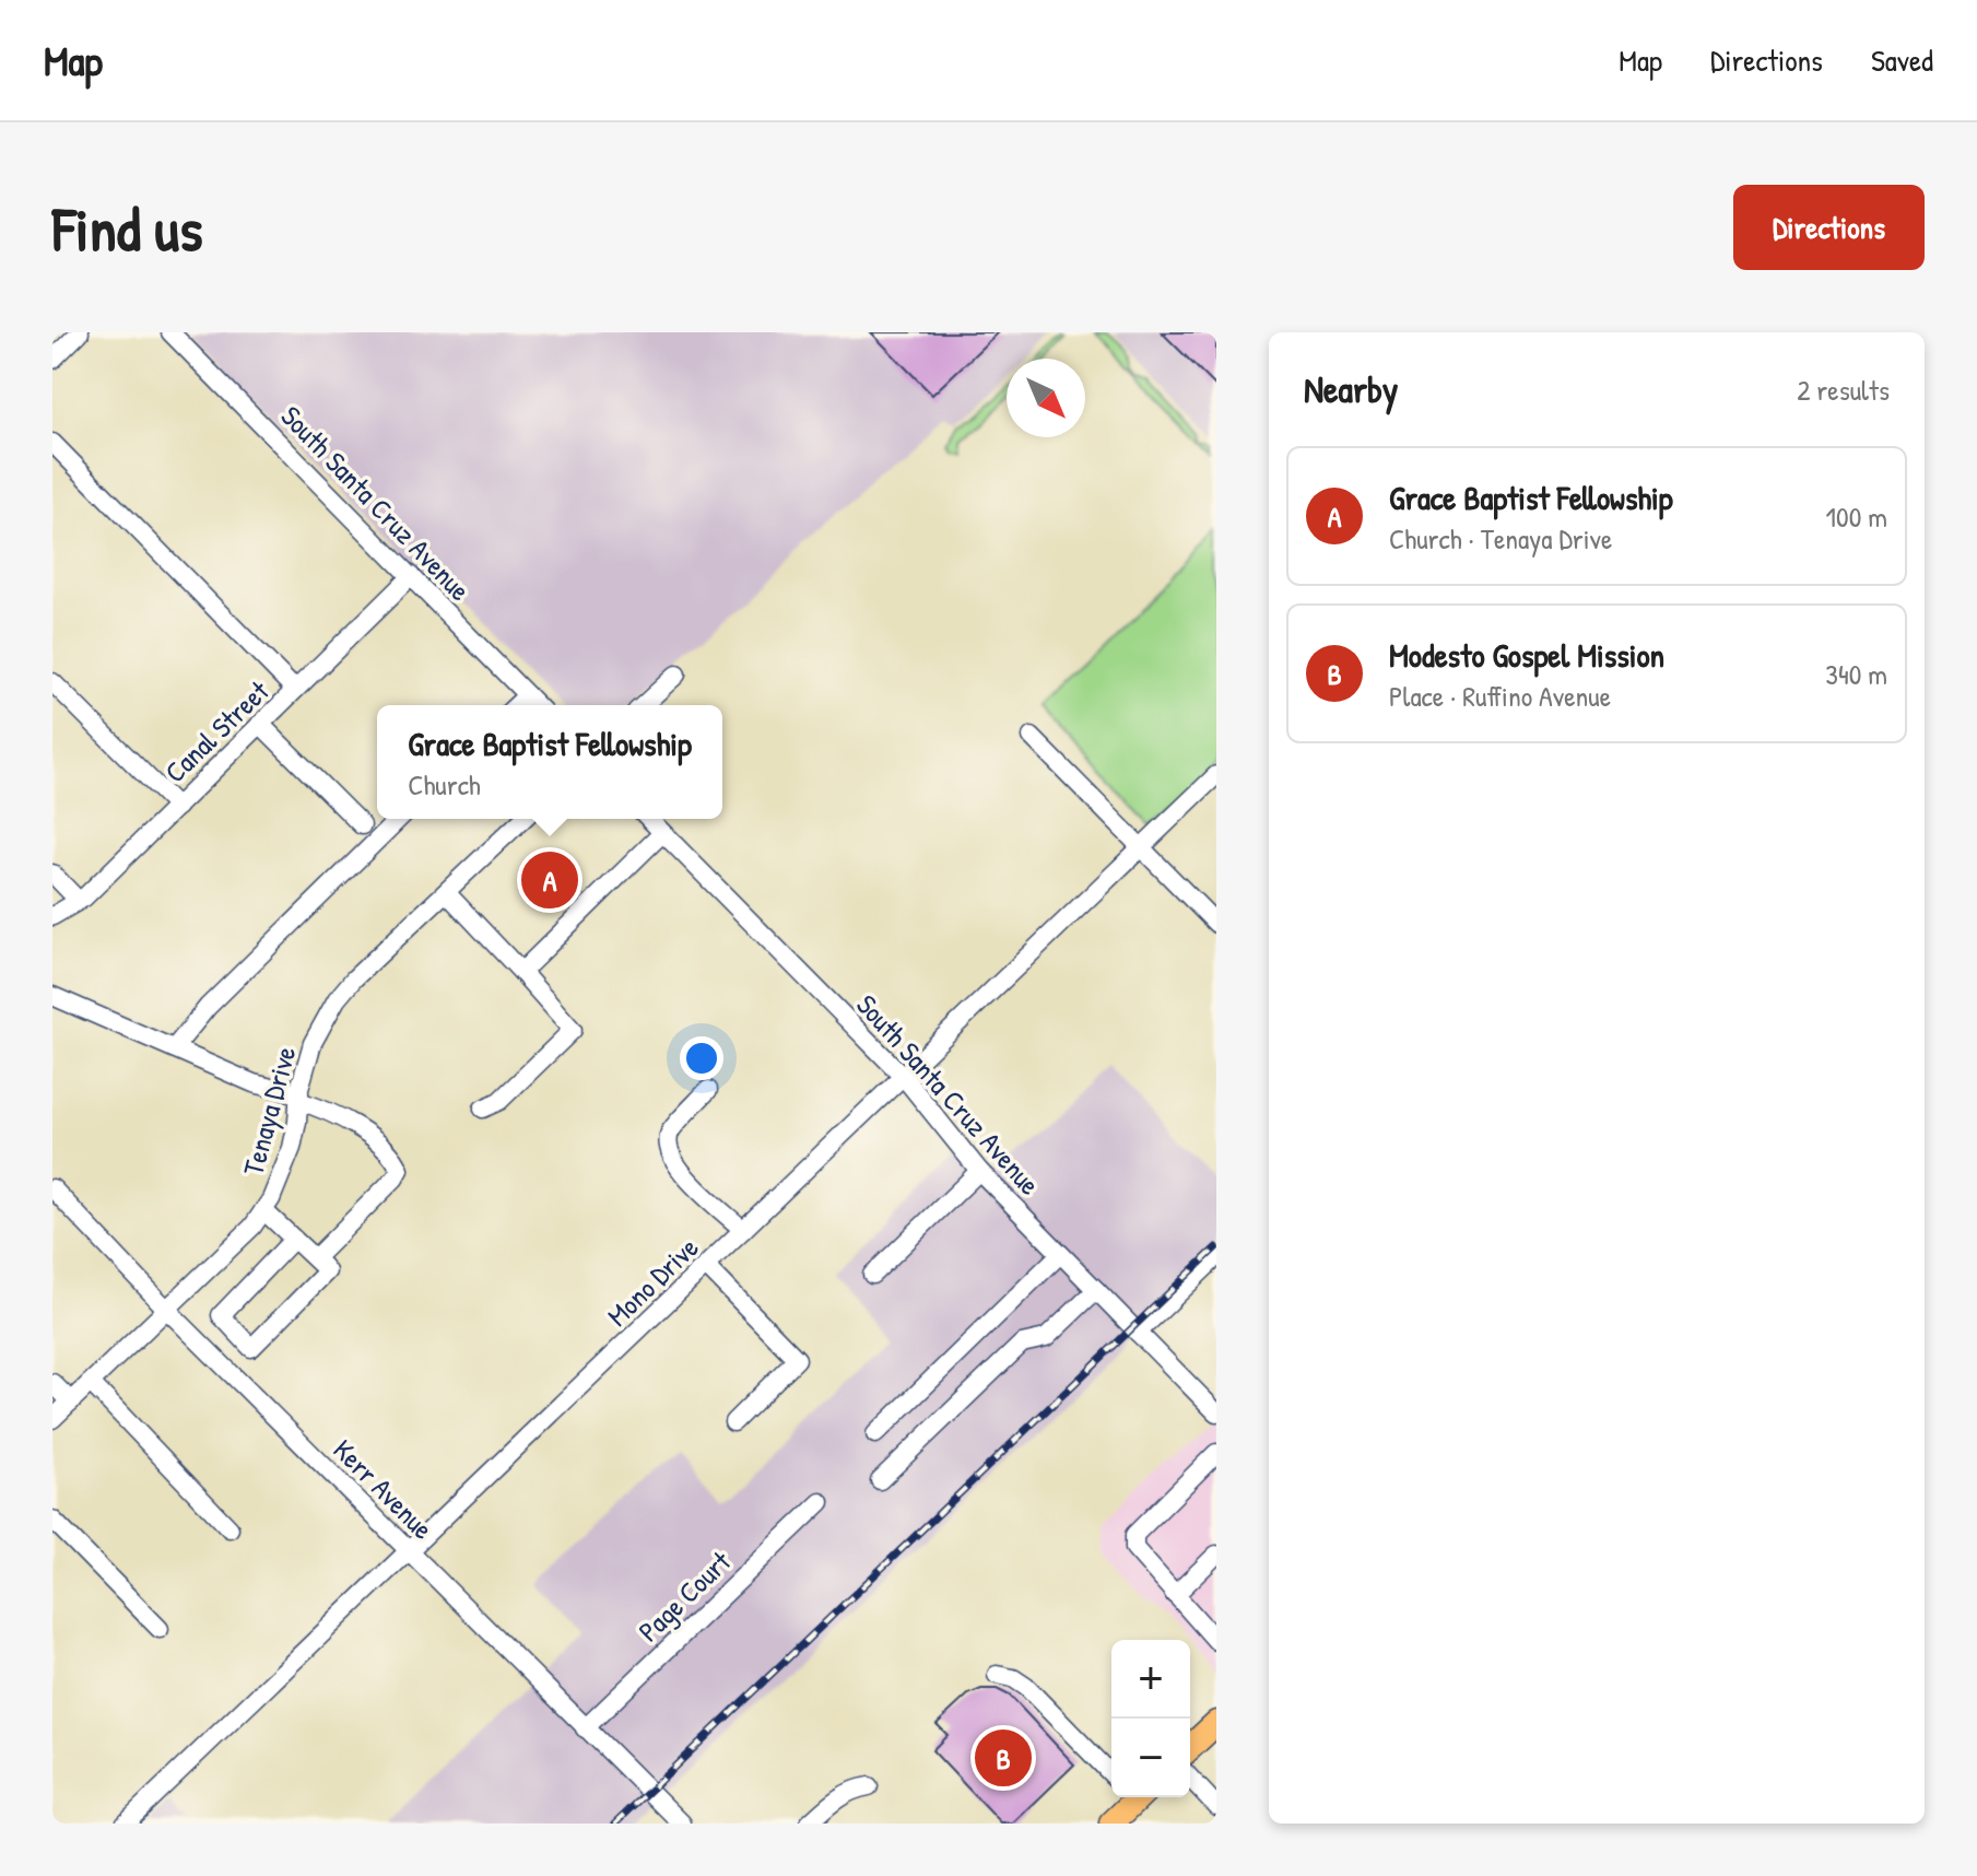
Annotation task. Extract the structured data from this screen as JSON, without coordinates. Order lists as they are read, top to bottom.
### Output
{
  "streets": {
    "street": [
      "South Santa Cruz Avenue",
      "Canal Street",
      "Tenaya Drive",
      "Mono Drive",
      "Kerr Avenue",
      "Page Court"
    ]
  },
  "crossings": [
    ["South Santa Cruz Avenue", "Canal Street"],
    ["South Santa Cruz Avenue", "Mono Drive"],
    ["Tenaya Drive", "Kerr Avenue"],
    ["Mono Drive", "Kerr Avenue"],
    ["Kerr Avenue", "Page Court"]
  ],
  "north": "bottom right",
  "page": {
    "header": "Map",
    "nav": ["Map", "Directions", "Saved"],
    "buttons": "Directions",
    "title": "Find us",
    "heading": ["Nearby", "2 results"],
    "list": [
      {
        "mark": "A",
        "name": "Grace Baptist Fellowship",
        "note": "Church · Tenaya Drive",
        "value": "100 m"
      },
      {
        "mark": "B",
        "name": "Modesto Gospel Mission",
        "note": "Place · Ruffino Avenue",
        "value": "340 m"
      }
    ],
    "popup": ["Grace Baptist Fellowship", "Church"],
    "pins": ["A", "B"],
    "map_buttons": ["+", "−"]
  }
}
